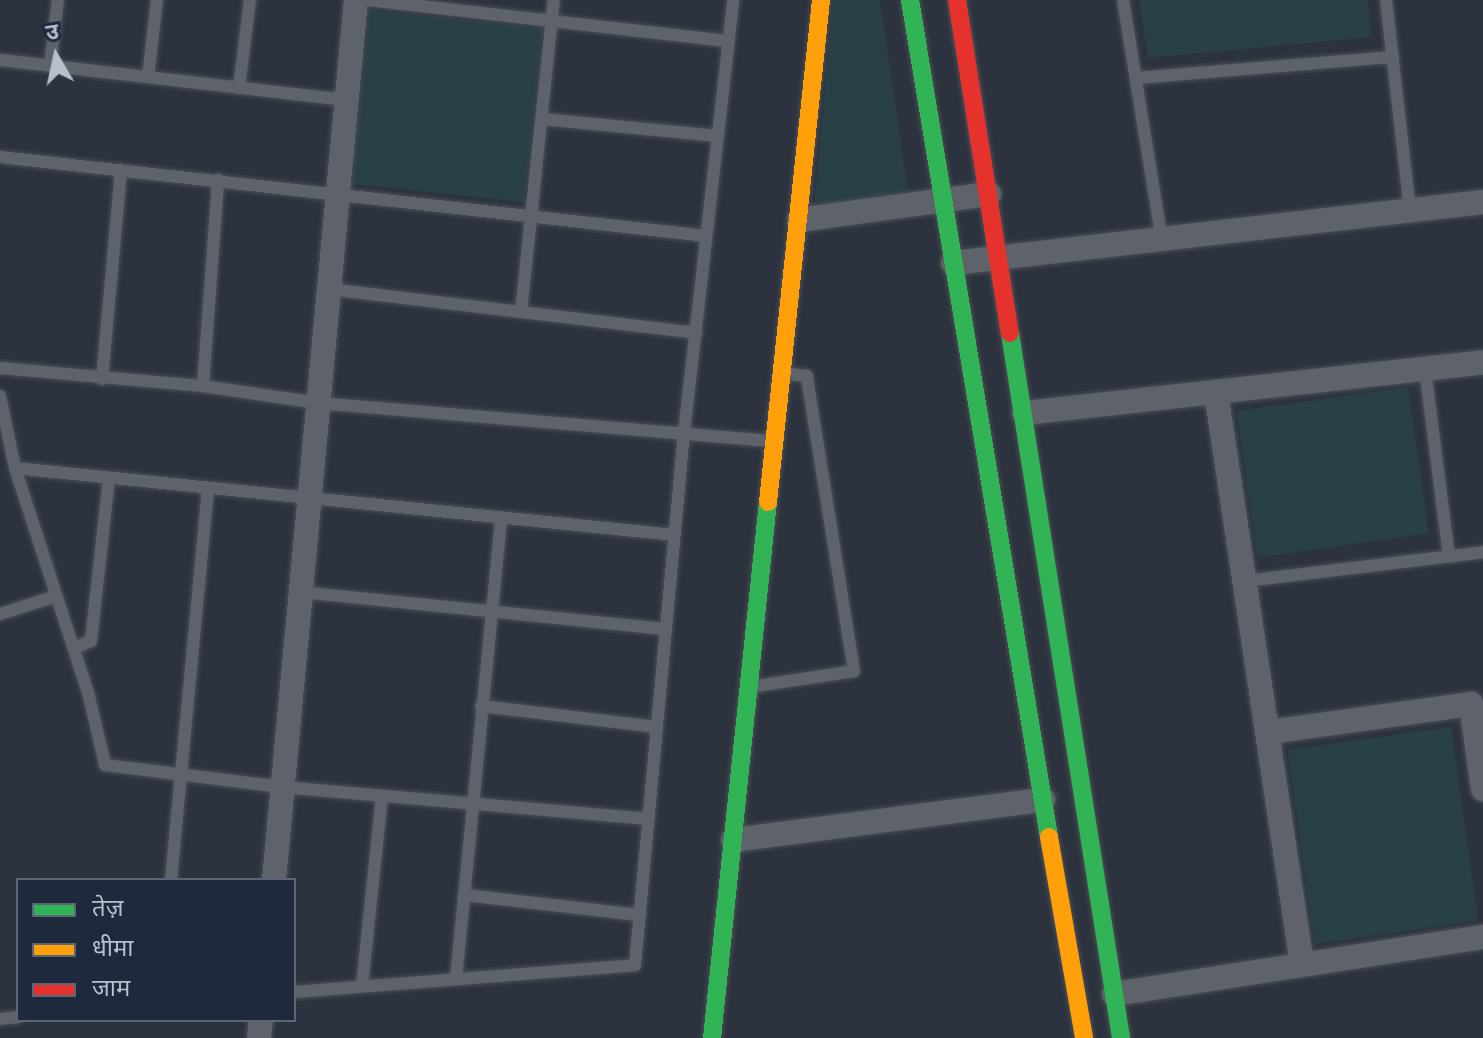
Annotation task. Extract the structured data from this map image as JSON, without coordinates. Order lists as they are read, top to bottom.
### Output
{
  "legend": ["तेज़", "धीमा", "जाम"],
  "north": "top"
}
